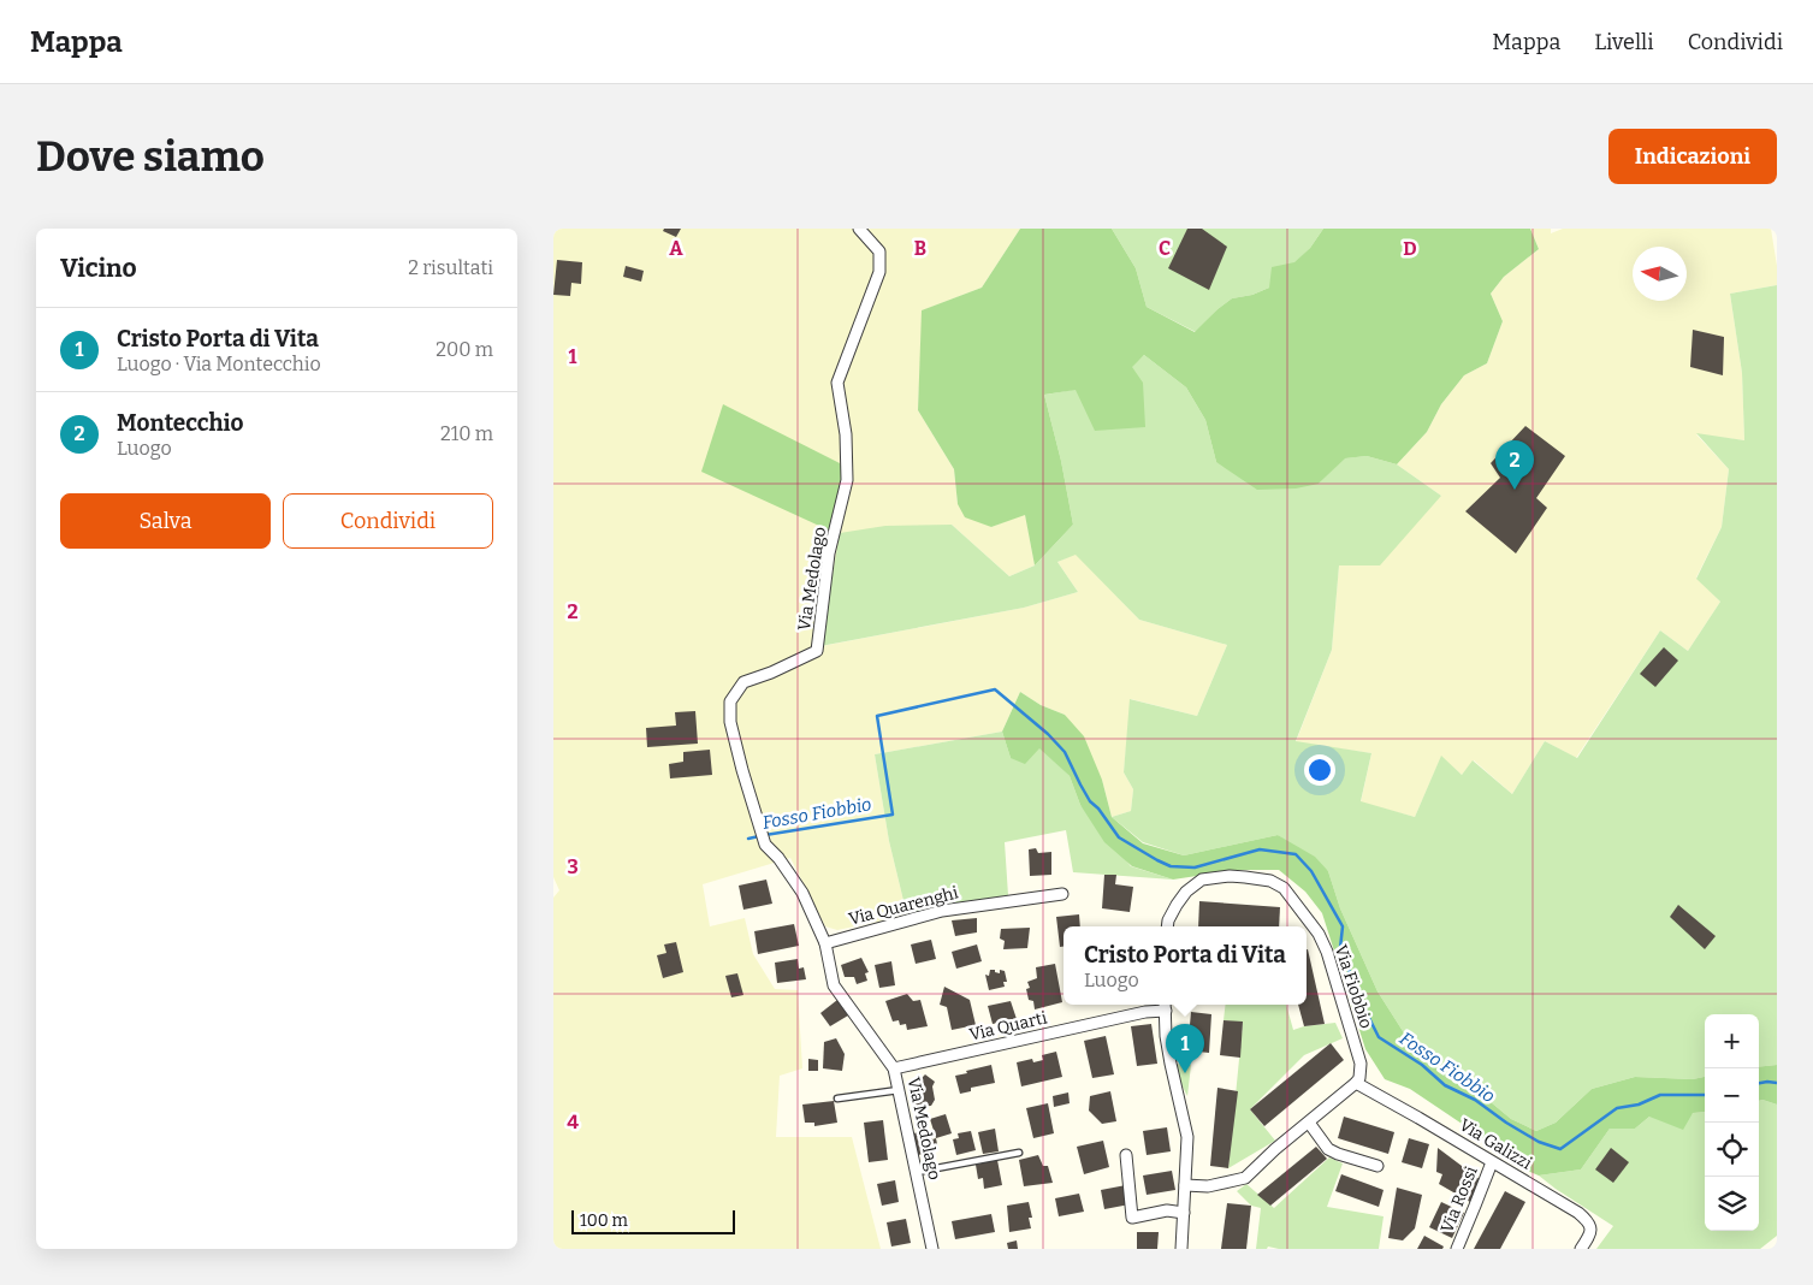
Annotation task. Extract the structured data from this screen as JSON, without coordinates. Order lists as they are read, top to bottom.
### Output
{
  "streets": {
    "street": [
      "Via Medolago",
      "Via Quarenghi",
      "Via Fiobbio",
      "Via Quarti",
      "Via Galizzi",
      "Via Rossi"
    ]
  },
  "crossings": [
    ["Via Medolago", "Via Quarenghi"],
    ["Via Medolago", "Via Quarti"],
    ["Via Fiobbio", "Via Galizzi"],
    ["Via Galizzi", "Via Rossi"]
  ],
  "water": ["Fosso Fiobbio"],
  "scale_bar": "100 m",
  "north": "left",
  "page": {
    "header": "Mappa",
    "nav": ["Mappa", "Livelli", "Condividi"],
    "buttons": [
      "Indicazioni",
      ["Salva", "Condividi"]
    ],
    "title": "Dove siamo",
    "heading": ["Vicino", "2 risultati"],
    "list": [
      {
        "mark": "1",
        "name": "Cristo Porta di Vita",
        "note": "Luogo · Via Montecchio",
        "value": "200 m"
      },
      {
        "mark": "2",
        "name": "Montecchio",
        "note": "Luogo",
        "value": "210 m"
      }
    ],
    "pins": ["2", "1"],
    "popup": ["Cristo Porta di Vita", "Luogo"],
    "map_buttons": ["+", "−"],
    "scale": "100 m"
  },
  "grid": {
    "columns": [
      "A",
      "B",
      "C",
      "D"
    ],
    "rows": [
      "1",
      "2",
      "3",
      "4"
    ]
  }
}
